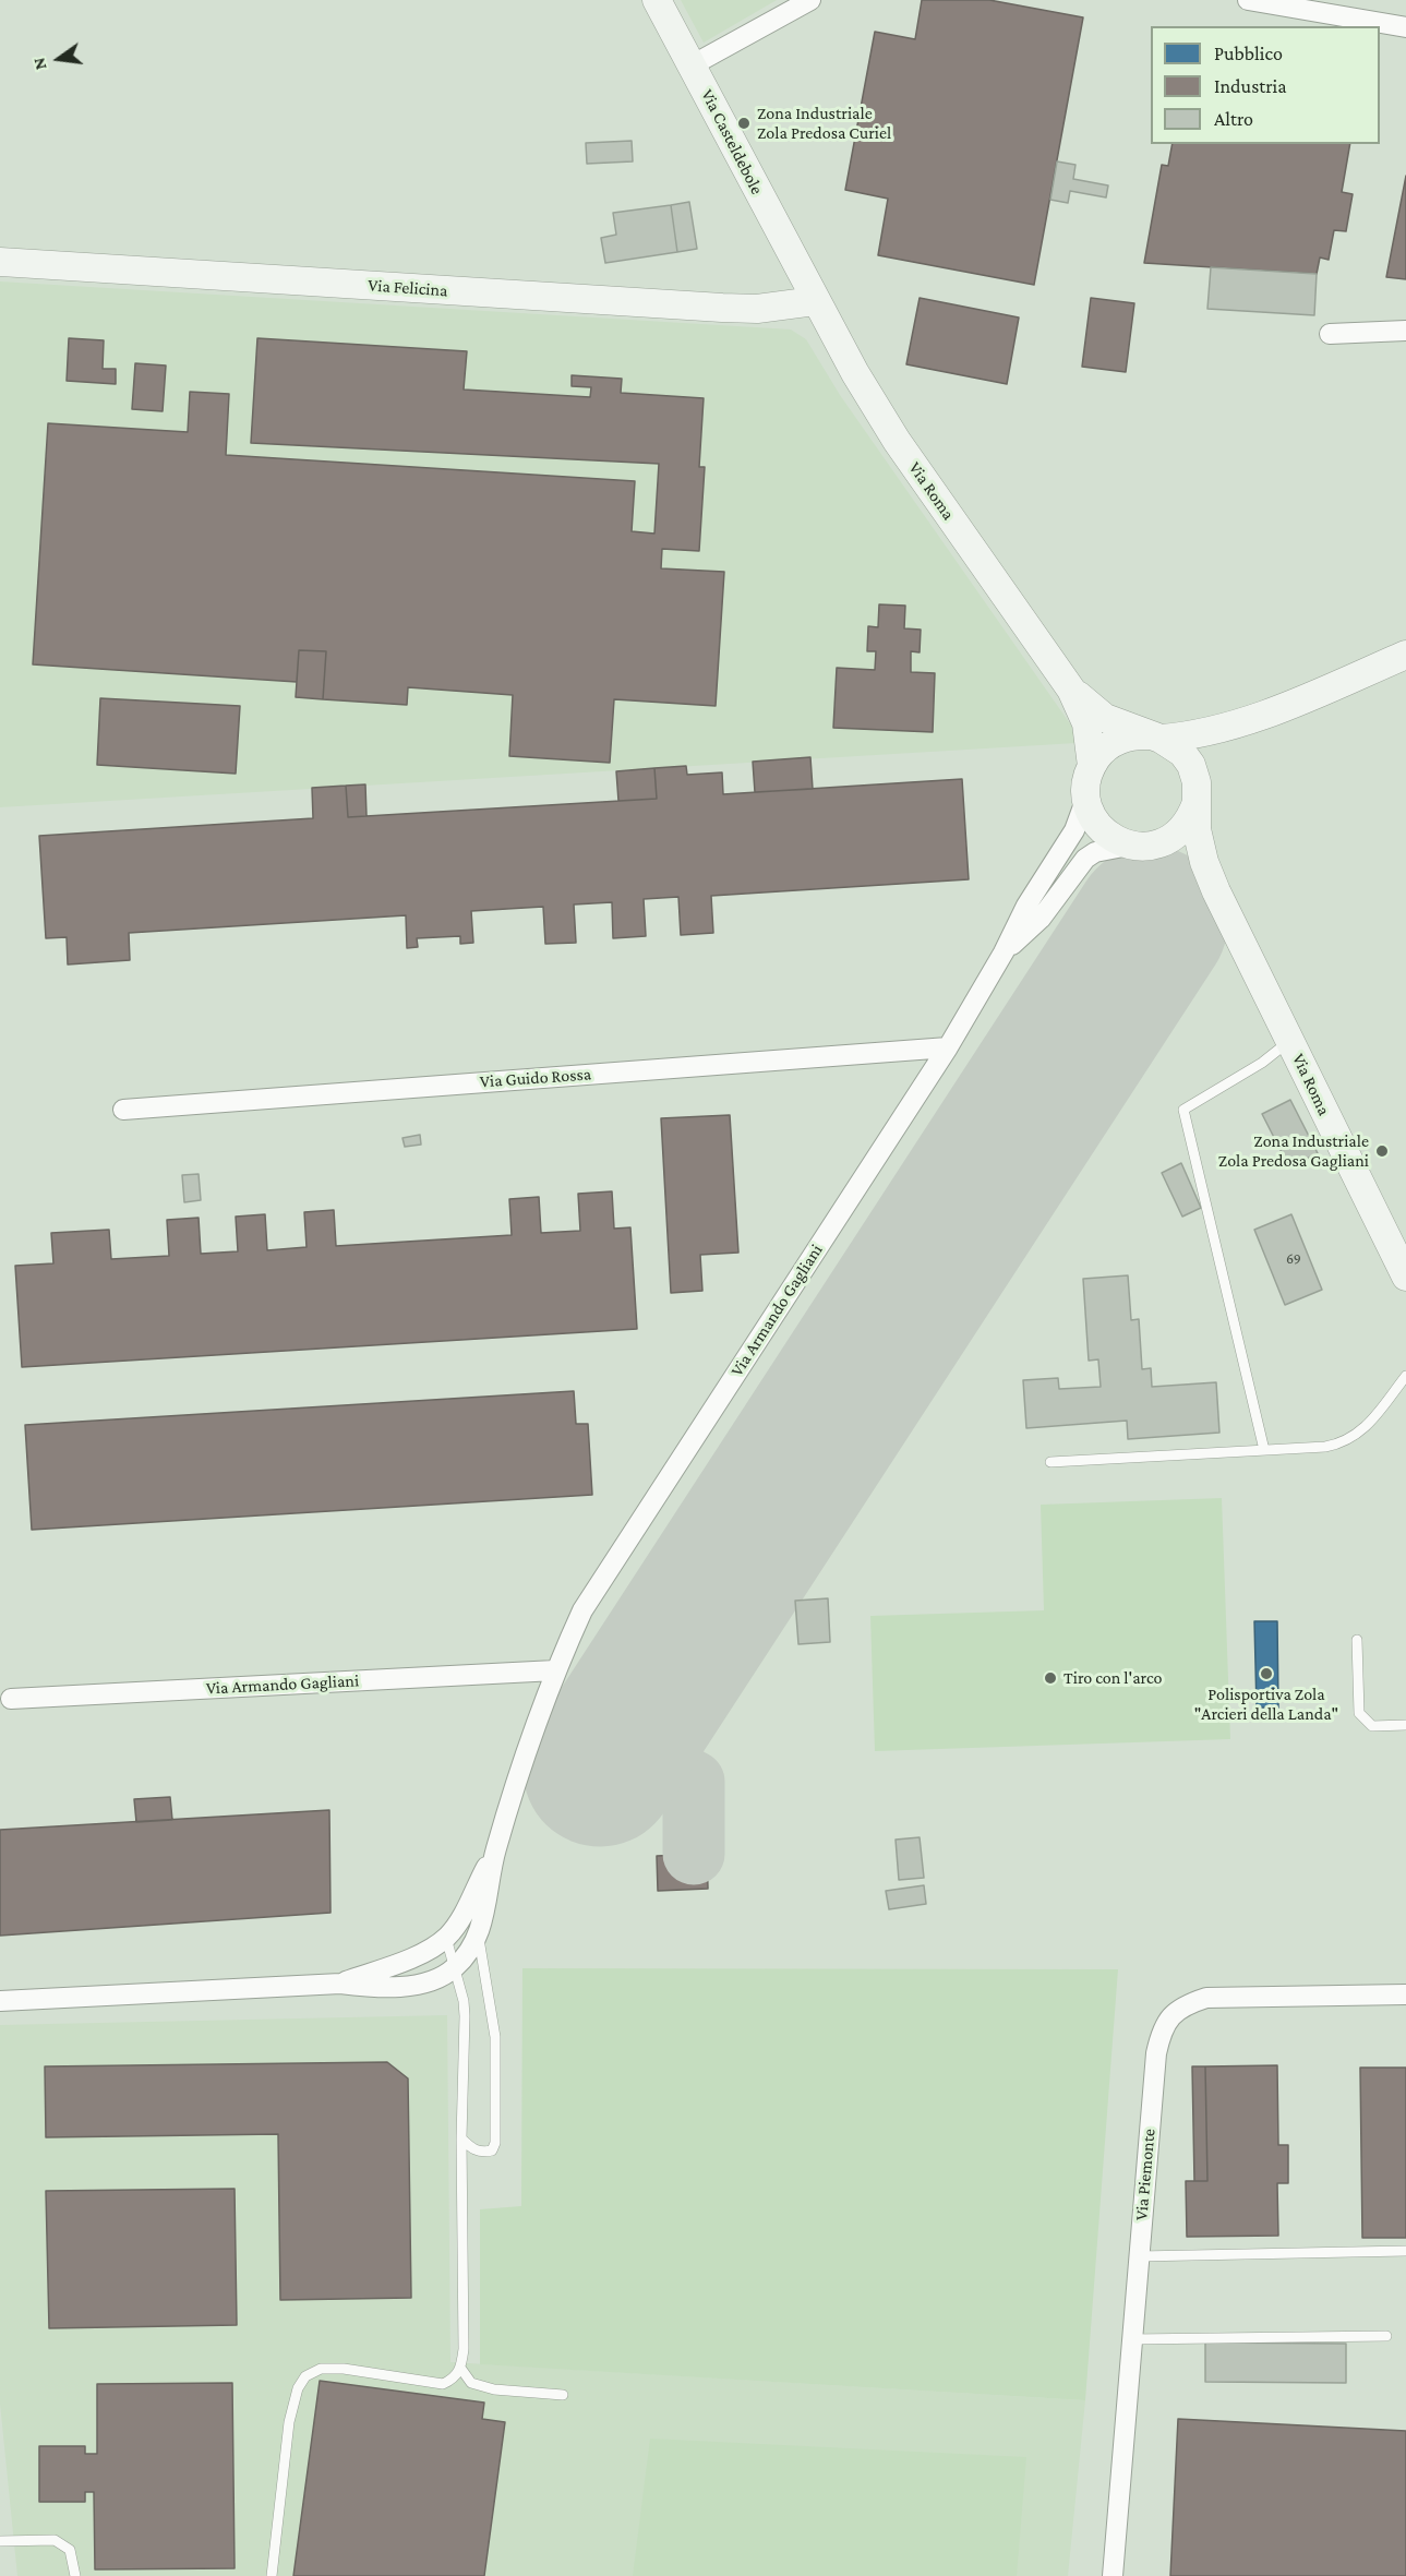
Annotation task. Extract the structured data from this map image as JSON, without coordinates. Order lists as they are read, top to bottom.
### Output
{
  "streets": {
    "street": [
      "Via Casteldebole",
      "Via Felicina",
      "Via Roma",
      "Via Guido Rossa",
      "Via Armando Gagliani",
      "Via Piemonte"
    ]
  },
  "crossings": [
    ["Via Casteldebole", "Via Felicina"],
    ["Via Casteldebole", "Via Roma"],
    ["Via Felicina", "Via Roma"],
    ["Via Roma", "Via Armando Gagliani"],
    ["Via Guido Rossa", "Via Armando Gagliani"]
  ],
  "places": [
    "Zona Industriale Zola Predosa Curiel",
    "Zona Industriale Zola Predosa Gagliani",
    "Polisportiva Zola \"Arcieri della Landa\"",
    "Tiro con l'arco"
  ],
  "house_numbers": ["69"],
  "legend": ["Pubblico", "Industria", "Altro"],
  "north": "left"
}
